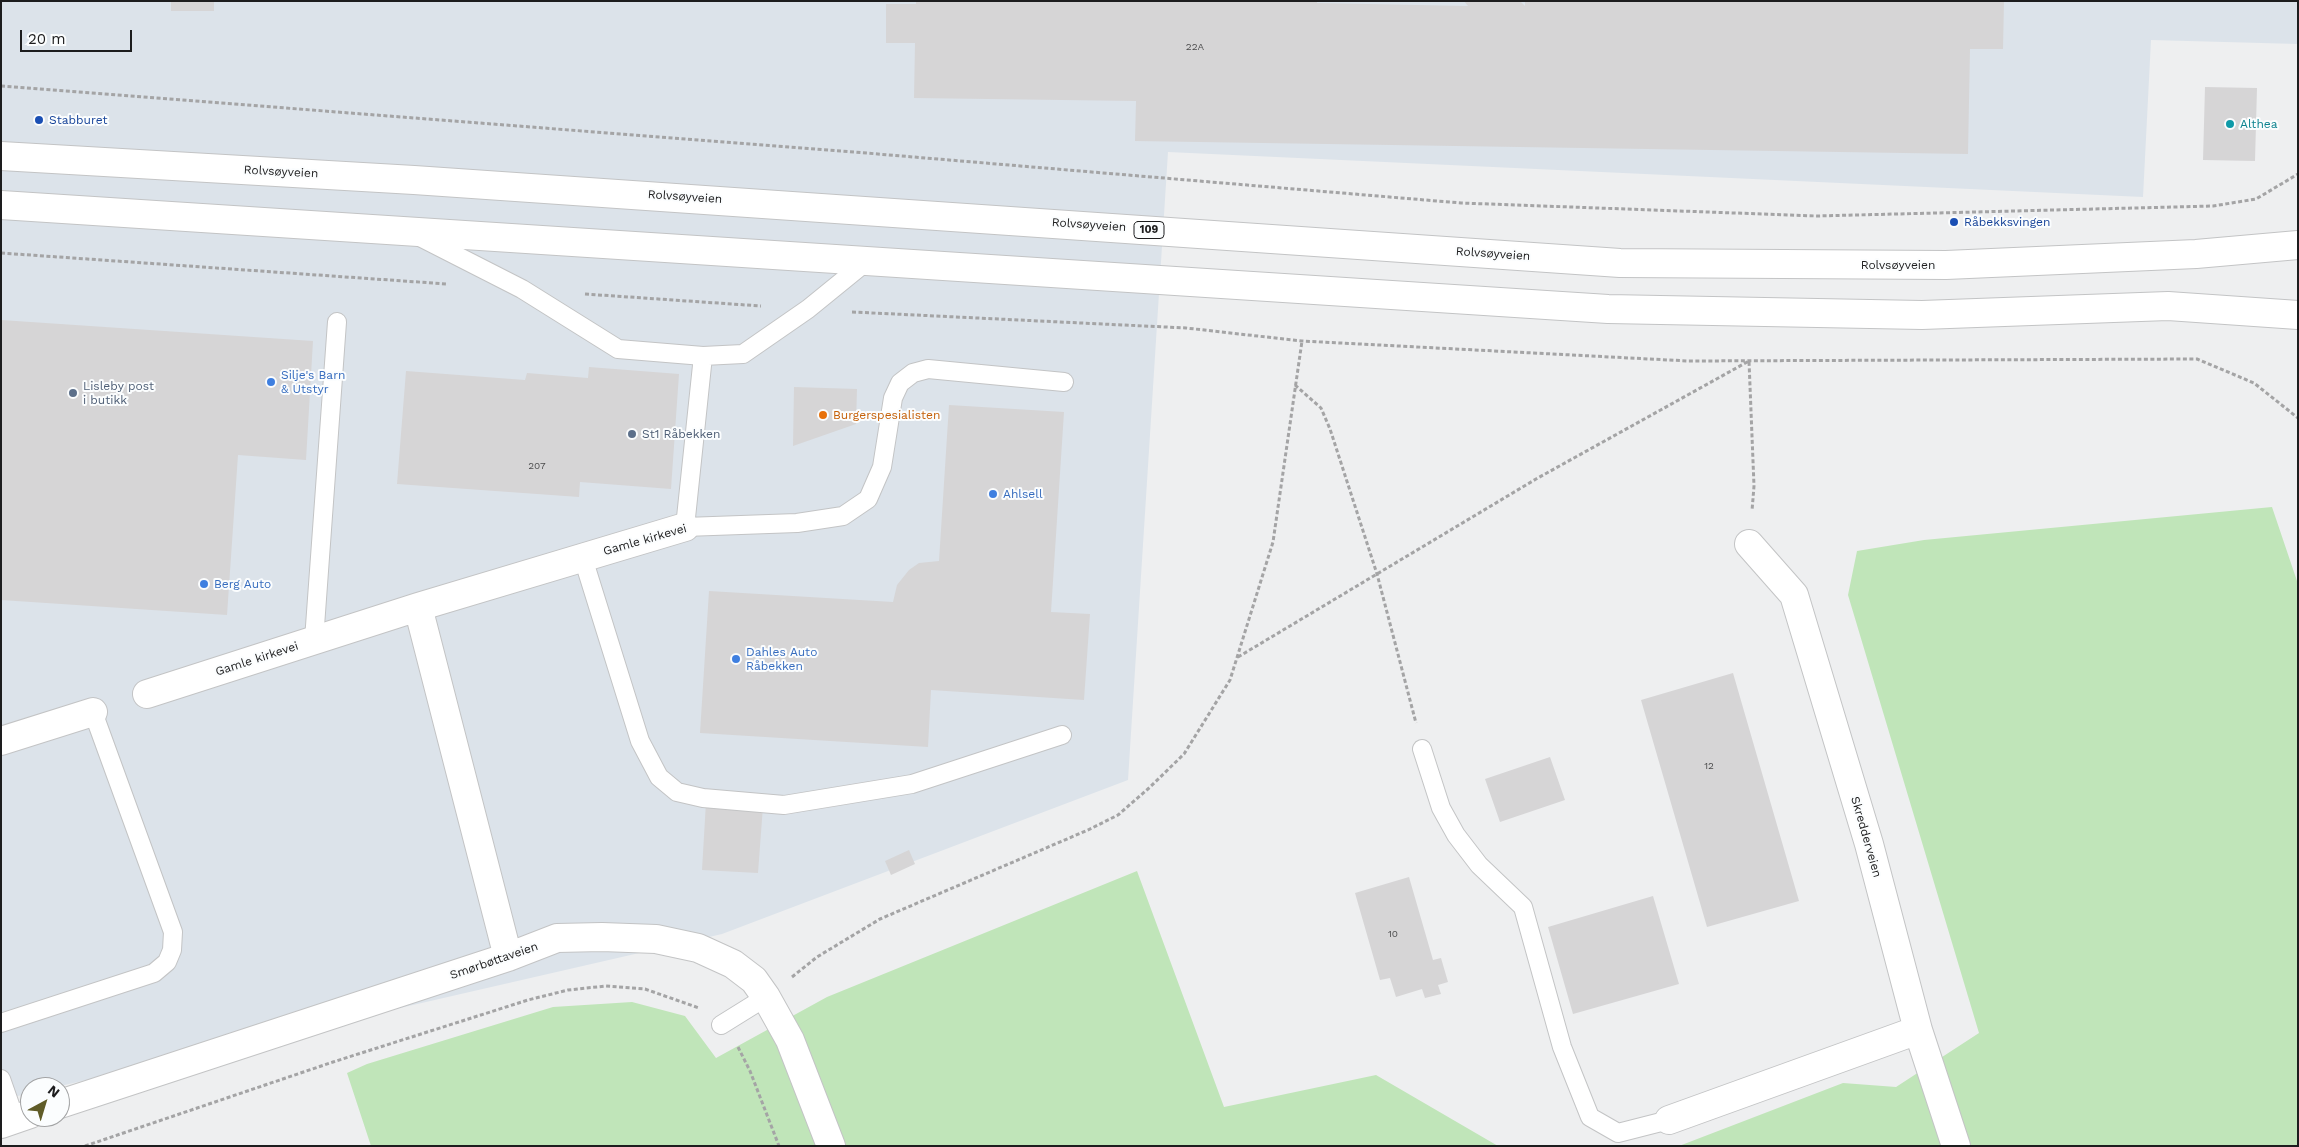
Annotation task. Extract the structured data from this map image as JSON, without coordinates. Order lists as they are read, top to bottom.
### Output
{
  "streets": {
    "main road": [
      "Rolvsøyveien",
      "109",
      "Gamle kirkevei",
      "Skredderveien",
      "Smørbøttaveien"
    ]
  },
  "places": [
    "Stabburet",
    "Althea",
    "Råbekksvingen",
    "Silje's Barn & Utstyr",
    "Lisleby post i butikk",
    "Burgerspesialisten",
    "St1 Råbekken",
    "Ahlsell",
    "Berg Auto",
    "Dahles Auto Råbekken"
  ],
  "house_numbers": [
    "22A",
    "207",
    "12",
    "10"
  ],
  "scale_bar": "20 m",
  "north": "top right"
}
